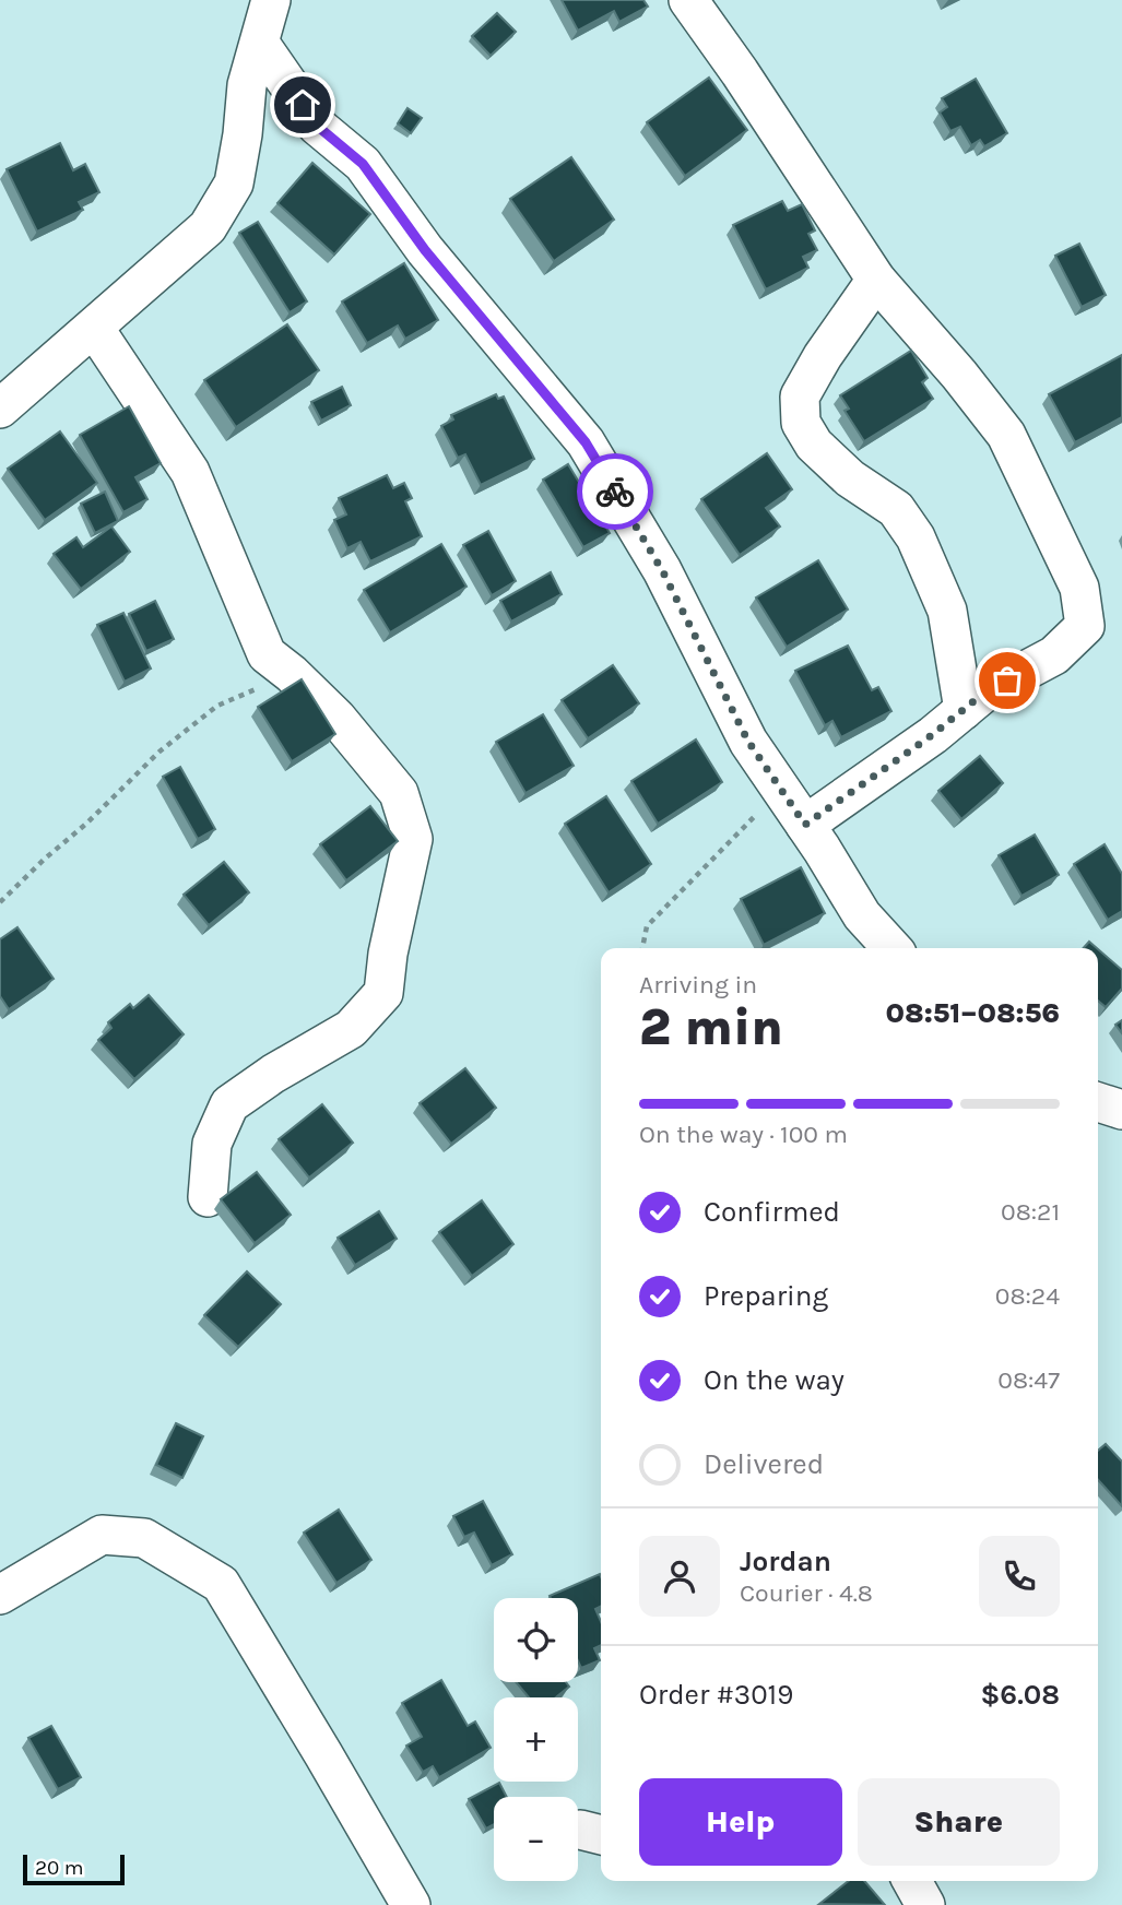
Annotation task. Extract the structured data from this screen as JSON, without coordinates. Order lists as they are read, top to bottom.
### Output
{
  "scale_bar": "20 m",
  "page": {
    "heading": ["2 min", "Arriving in", "08:51–08:56"],
    "panel": [
      "Jordan",
      "Courier · 4.8",
      "Order #3019",
      "$6.08"
    ],
    "bar": "On the way · 100 m",
    "list": [
      ["Confirmed", "08:21"],
      ["Preparing", "08:24"],
      ["On the way", "08:47"],
      "Delivered"
    ],
    "map_buttons": ["+", "−"],
    "buttons": ["Help", "Share"],
    "scale": "20 m"
  }
}
